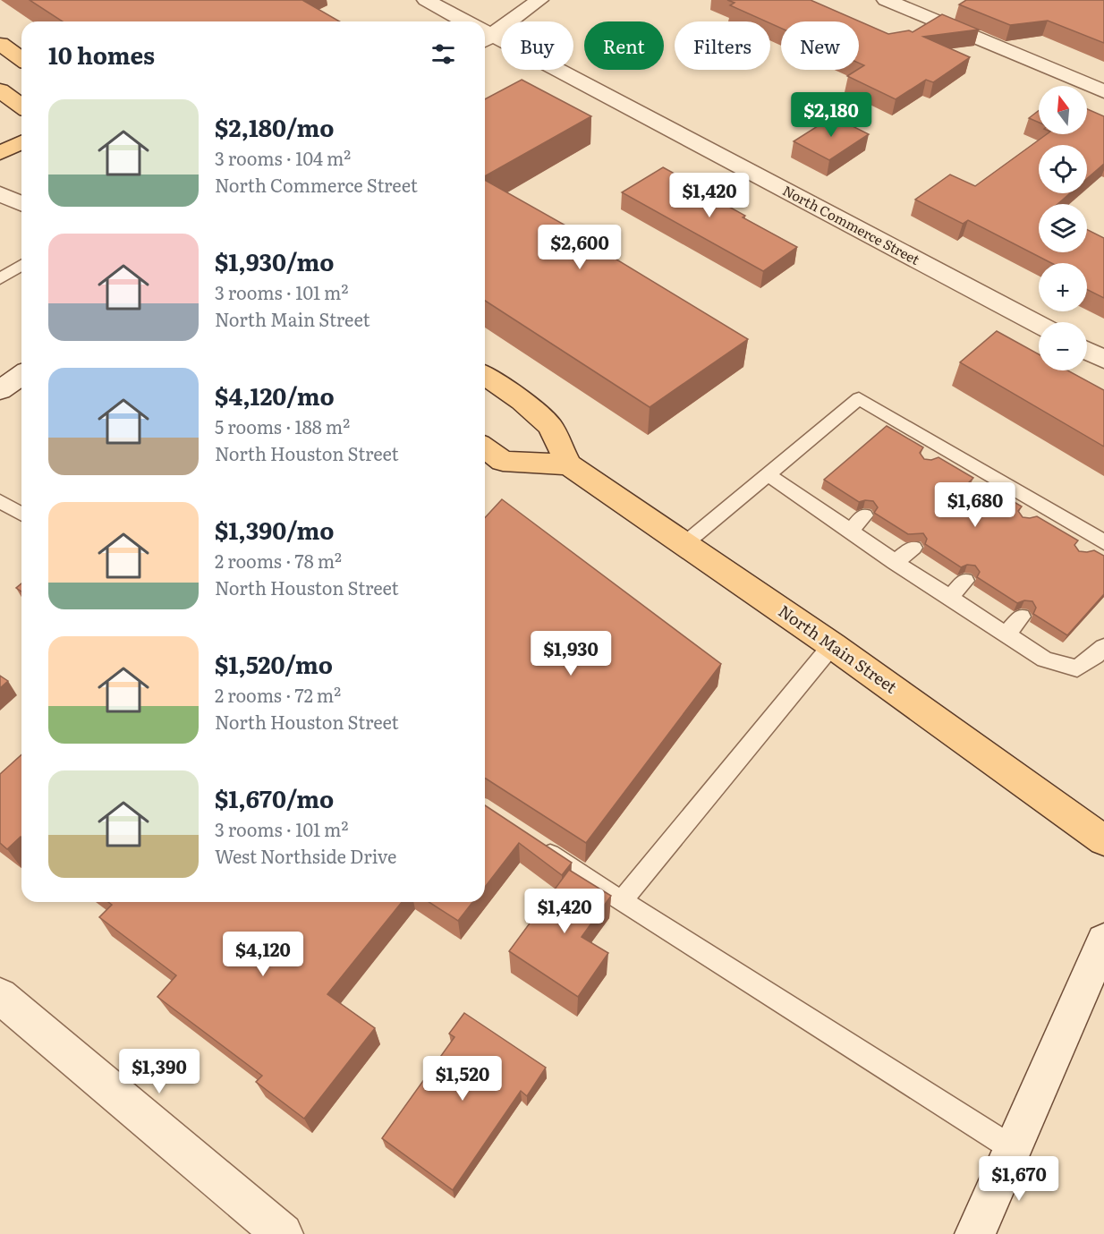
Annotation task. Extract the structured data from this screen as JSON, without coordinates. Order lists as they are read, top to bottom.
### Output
{
  "streets": {
    "main road": ["North Main Street"],
    "street": ["North Commerce Street"]
  },
  "north": "top",
  "page": {
    "chip": [
      "Buy",
      "Rent",
      "Filters",
      "New"
    ],
    "heading": "10 homes",
    "map_buttons": ["+", "−"],
    "list": [
      {
        "name": "$2,180/mo",
        "note": "3 rooms · 104 m² · North Commerce Street"
      },
      {
        "name": "$1,930/mo",
        "note": "3 rooms · 101 m² · North Main Street"
      },
      {
        "name": "$4,120/mo",
        "note": "5 rooms · 188 m² · North Houston Street"
      },
      {
        "name": "$1,390/mo",
        "note": "2 rooms · 78 m² · North Houston Street"
      },
      {
        "name": "$1,520/mo",
        "note": "2 rooms · 72 m² · North Houston Street"
      },
      {
        "name": "$1,670/mo",
        "note": "3 rooms · 101 m² · West Northside Drive"
      }
    ],
    "price": [
      "$2,180",
      "$1,420",
      "$2,600",
      "$1,680",
      "$1,930",
      "$1,420",
      "$4,120",
      "$1,390",
      "$1,520",
      "$1,670"
    ]
  }
}
